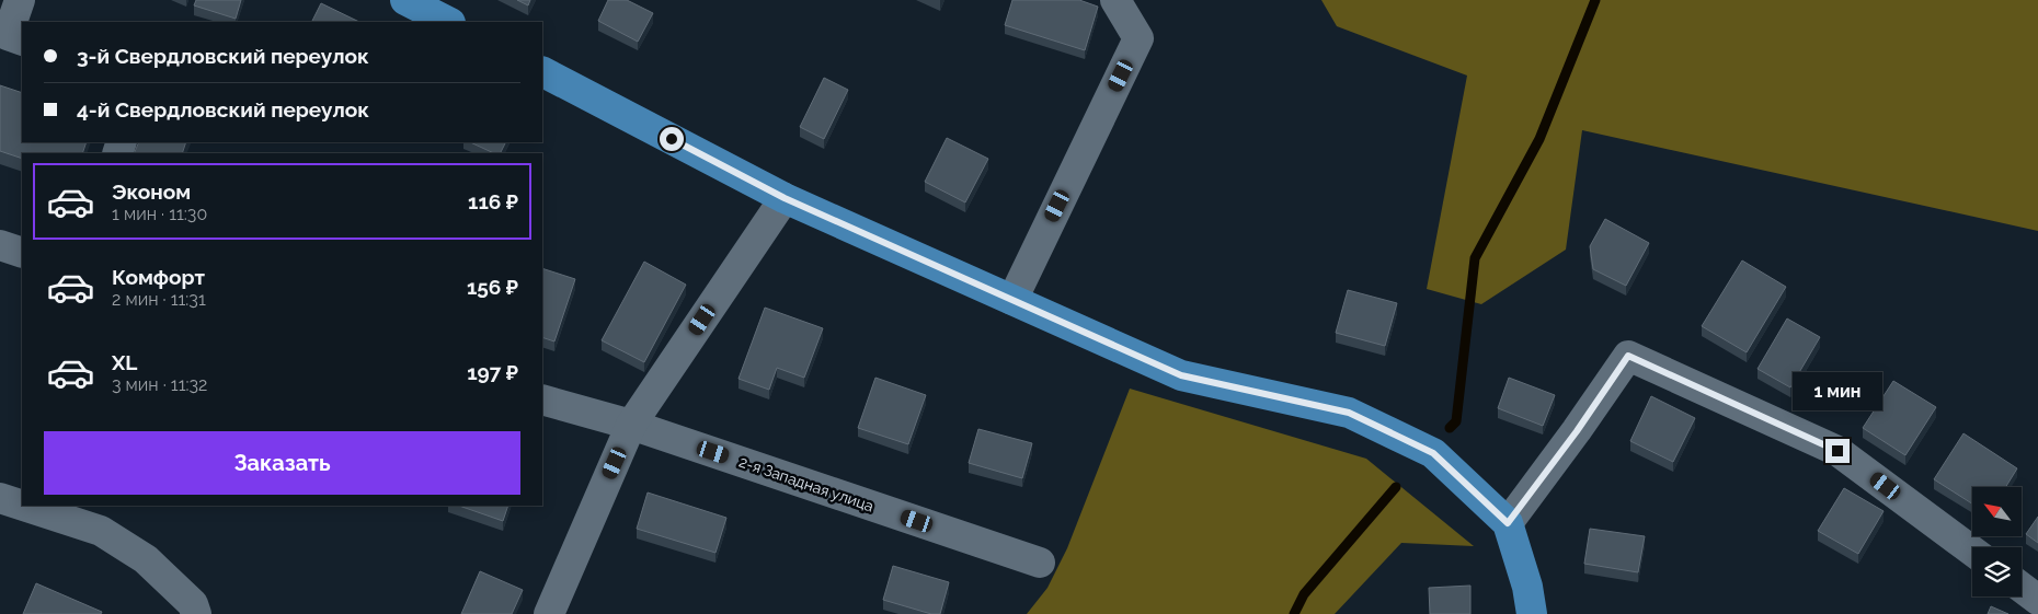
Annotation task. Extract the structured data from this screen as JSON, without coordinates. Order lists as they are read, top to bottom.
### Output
{
  "streets": {
    "street": ["2-я Западная улица"]
  },
  "north": "top left",
  "page": {
    "banner": ["3-й Свердловский переулок", "4-й Свердловский переулок"],
    "list": [
      {
        "name": "Эконом",
        "note": "1 мин · 11:30",
        "value": "116 ₽"
      },
      {
        "name": "Комфорт",
        "note": "2 мин · 11:31",
        "value": "156 ₽"
      },
      {
        "name": "XL",
        "note": "3 мин · 11:32",
        "value": "197 ₽"
      }
    ],
    "bubble": "1 мин",
    "buttons": "Заказать"
  }
}
